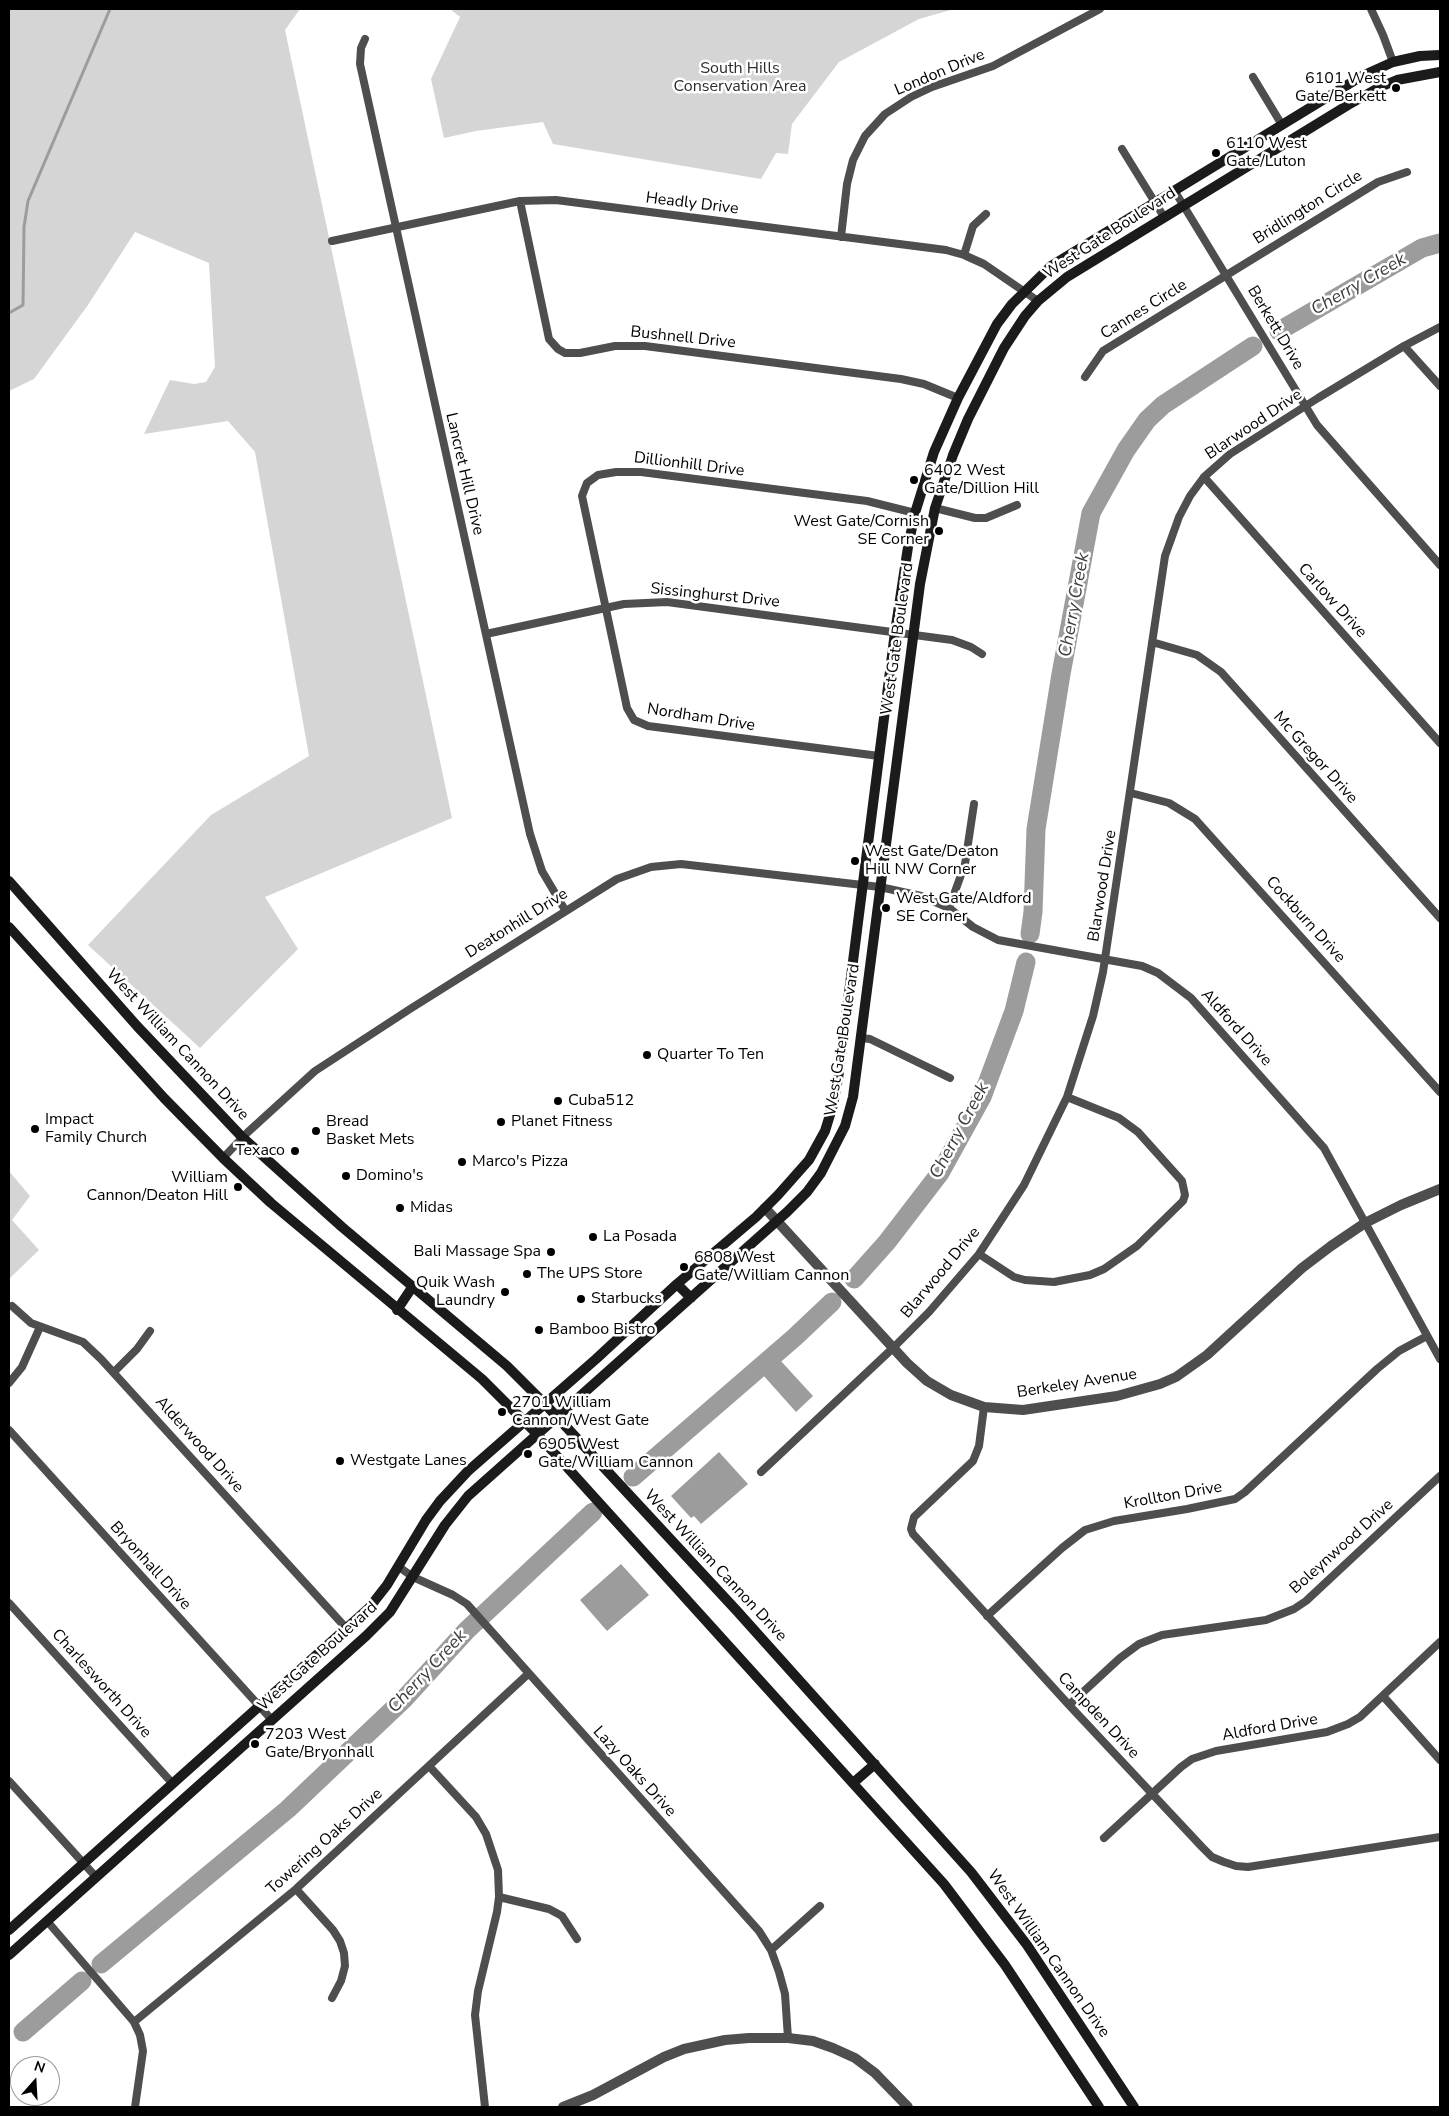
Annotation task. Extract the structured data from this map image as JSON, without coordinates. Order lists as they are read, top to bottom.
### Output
{
  "streets": {
    "main road": ["West Gate Boulevard", "West William Cannon Drive"],
    "street": [
      "London Drive",
      "Headly Drive",
      "Bridlington Circle",
      "Cannes Circle",
      "Berkett Drive",
      "Bushnell Drive",
      "Blarwood Drive",
      "Dillionhill Drive",
      "Lancret Hill Drive",
      "Sissinghurst Drive",
      "Carlow Drive",
      "Nordham Drive",
      "Mc Gregor Drive",
      "Cockburn Drive",
      "Deatonhill Drive",
      "Aldford Drive",
      "Berkeley Avenue",
      "Alderwood Drive",
      "Krollton Drive",
      "Boleynwood Drive",
      "Bryonhall Drive",
      "Charlesworth Drive",
      "Campden Drive",
      "Lazy Oaks Drive",
      "Towering Oaks Drive"
    ]
  },
  "crossings": [
    ["London Drive", "Headly Drive"],
    ["Headly Drive", "West Gate Boulevard"],
    ["Headly Drive", "Bushnell Drive"],
    ["Headly Drive", "Lancret Hill Drive"],
    ["Bridlington Circle", "Cannes Circle"],
    ["Bridlington Circle", "Berkett Drive"],
    ["West Gate Boulevard", "Berkett Drive"],
    ["West Gate Boulevard", "Bushnell Drive"],
    ["West Gate Boulevard", "Dillionhill Drive"],
    ["West Gate Boulevard", "Sissinghurst Drive"],
    ["West Gate Boulevard", "Nordham Drive"],
    ["West Gate Boulevard", "Deatonhill Drive"],
    ["West Gate Boulevard", "Aldford Drive"],
    ["West Gate Boulevard", "West William Cannon Drive"],
    ["West Gate Boulevard", "Berkeley Avenue"],
    ["West Gate Boulevard", "Alderwood Drive"],
    ["West Gate Boulevard", "Bryonhall Drive"],
    ["West Gate Boulevard", "Charlesworth Drive"],
    ["West Gate Boulevard", "Lazy Oaks Drive"],
    ["Cannes Circle", "Berkett Drive"],
    ["Berkett Drive", "Blarwood Drive"],
    ["Blarwood Drive", "Carlow Drive"],
    ["Blarwood Drive", "Mc Gregor Drive"],
    ["Blarwood Drive", "Cockburn Drive"],
    ["Blarwood Drive", "Aldford Drive"],
    ["Blarwood Drive", "Berkeley Avenue"],
    ["Dillionhill Drive", "Sissinghurst Drive"],
    ["Dillionhill Drive", "Nordham Drive"],
    ["Lancret Hill Drive", "Sissinghurst Drive"],
    ["Lancret Hill Drive", "Deatonhill Drive"],
    ["Sissinghurst Drive", "Nordham Drive"],
    ["Deatonhill Drive", "Aldford Drive"],
    ["Deatonhill Drive", "West William Cannon Drive"],
    ["Aldford Drive", "Berkeley Avenue"],
    ["Aldford Drive", "Krollton Drive"],
    ["Aldford Drive", "Campden Drive"],
    ["Berkeley Avenue", "Campden Drive"],
    ["Krollton Drive", "Campden Drive"],
    ["Boleynwood Drive", "Campden Drive"],
    ["Lazy Oaks Drive", "Towering Oaks Drive"]
  ],
  "water": ["Cherry Creek"],
  "parks": ["South Hills Conservation Area"],
  "places": [
    "6101 West Gate/Berkett",
    "6110 West Gate/Luton",
    "6402 West Gate/Dillion Hill",
    "West Gate/Cornish SE Corner",
    "West Gate/Deaton Hill NW Corner",
    "West Gate/Aldford SE Corner",
    "Quarter To Ten",
    "Cuba512",
    "Planet Fitness",
    "Impact Family Church",
    "Bread Basket Mets",
    "Texaco",
    "Marco's Pizza",
    "Domino's",
    "William Cannon/Deaton Hill",
    "Midas",
    "La Posada",
    "Bali Massage Spa",
    "6808 West Gate/William Cannon",
    "The UPS Store",
    "Quik Wash Laundry",
    "Starbucks",
    "Bamboo Bistro",
    "2701 William Cannon/West Gate",
    "6905 West Gate/William Cannon",
    "Westgate Lanes",
    "7203 West Gate/Bryonhall"
  ],
  "north": "top"
}
